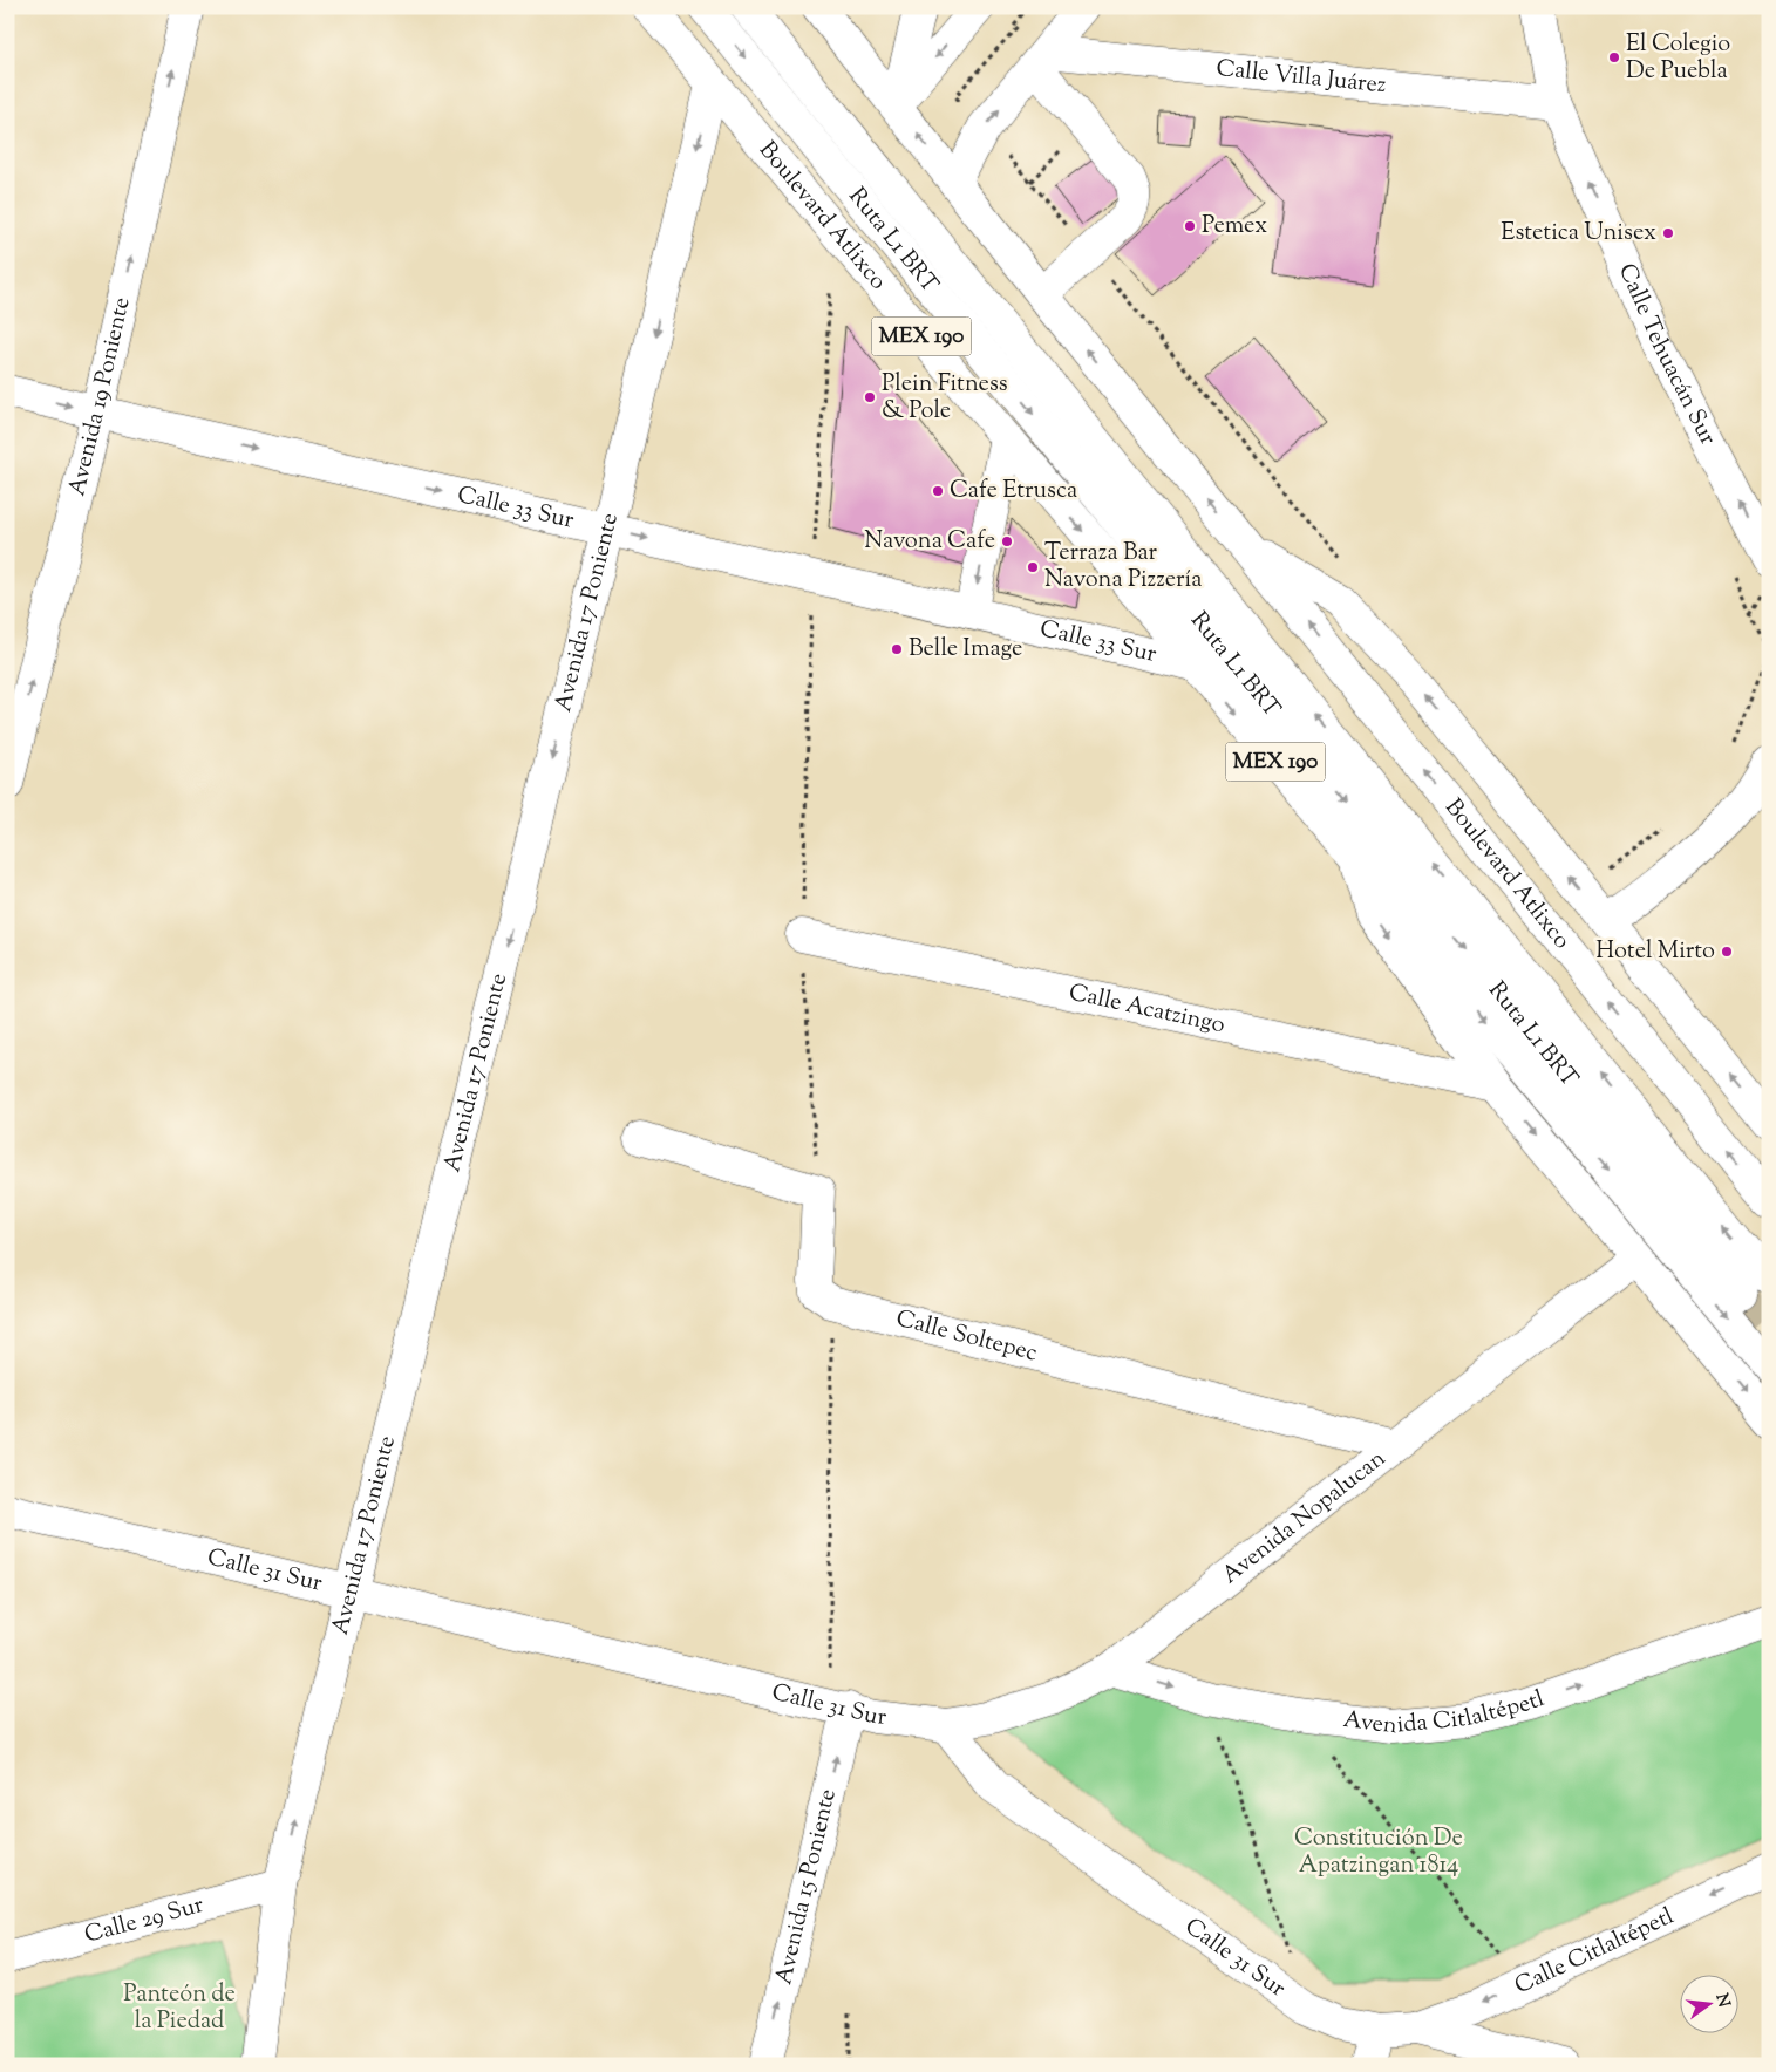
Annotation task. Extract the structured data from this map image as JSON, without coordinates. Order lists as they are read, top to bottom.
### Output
{
  "streets": {
    "street": [
      "Calle Villa Juárez",
      "Boulevard Atlixco",
      "Ruta L1 BRT",
      "MEX 190",
      "Calle Tehuacán Sur",
      "Avenida 19 Poniente",
      "Calle 33 Sur",
      "Avenida 17 Poniente",
      "Calle Acatzingo",
      "Calle Soltepec",
      "Avenida Nopalucan",
      "Calle 31 Sur",
      "Avenida Citlaltépetl",
      "Avenida 15 Poniente",
      "Calle 29 Sur",
      "Calle Citlaltépetl"
    ]
  },
  "crossings": [
    ["Calle Villa Juárez", "Calle Tehuacán Sur"],
    ["Boulevard Atlixco", "Calle 33 Sur"],
    ["Boulevard Atlixco", "Avenida 17 Poniente"],
    ["Boulevard Atlixco", "Calle Acatzingo"],
    ["Boulevard Atlixco", "Avenida Nopalucan"],
    ["Avenida 19 Poniente", "Calle 33 Sur"],
    ["Calle 33 Sur", "Avenida 17 Poniente"],
    ["Avenida 17 Poniente", "Calle 31 Sur"],
    ["Avenida 17 Poniente", "Calle 29 Sur"],
    ["Calle Soltepec", "Avenida Nopalucan"],
    ["Avenida Nopalucan", "Calle 31 Sur"],
    ["Avenida Nopalucan", "Avenida Citlaltépetl"],
    ["Calle 31 Sur", "Avenida 15 Poniente"],
    ["Calle 31 Sur", "Calle Citlaltépetl"]
  ],
  "one_way": [
    "Calle Tehuacán Sur",
    "Avenida 19 Poniente",
    "Calle 33 Sur",
    "Avenida Citlaltépetl",
    "Avenida 15 Poniente",
    "Calle Citlaltépetl"
  ],
  "parks": ["Constitución De Apatzingan 1814", "Panteón de la Piedad"],
  "places": [
    "El Colegio De Puebla",
    "Pemex",
    "Estetica Unisex",
    "Plein Fitness & Pole",
    "Cafe Etrusca",
    "Navona Cafe",
    "Terraza Bar Navona Pizzería",
    "Belle Image",
    "Hotel Mirto"
  ],
  "north": "right"
}
